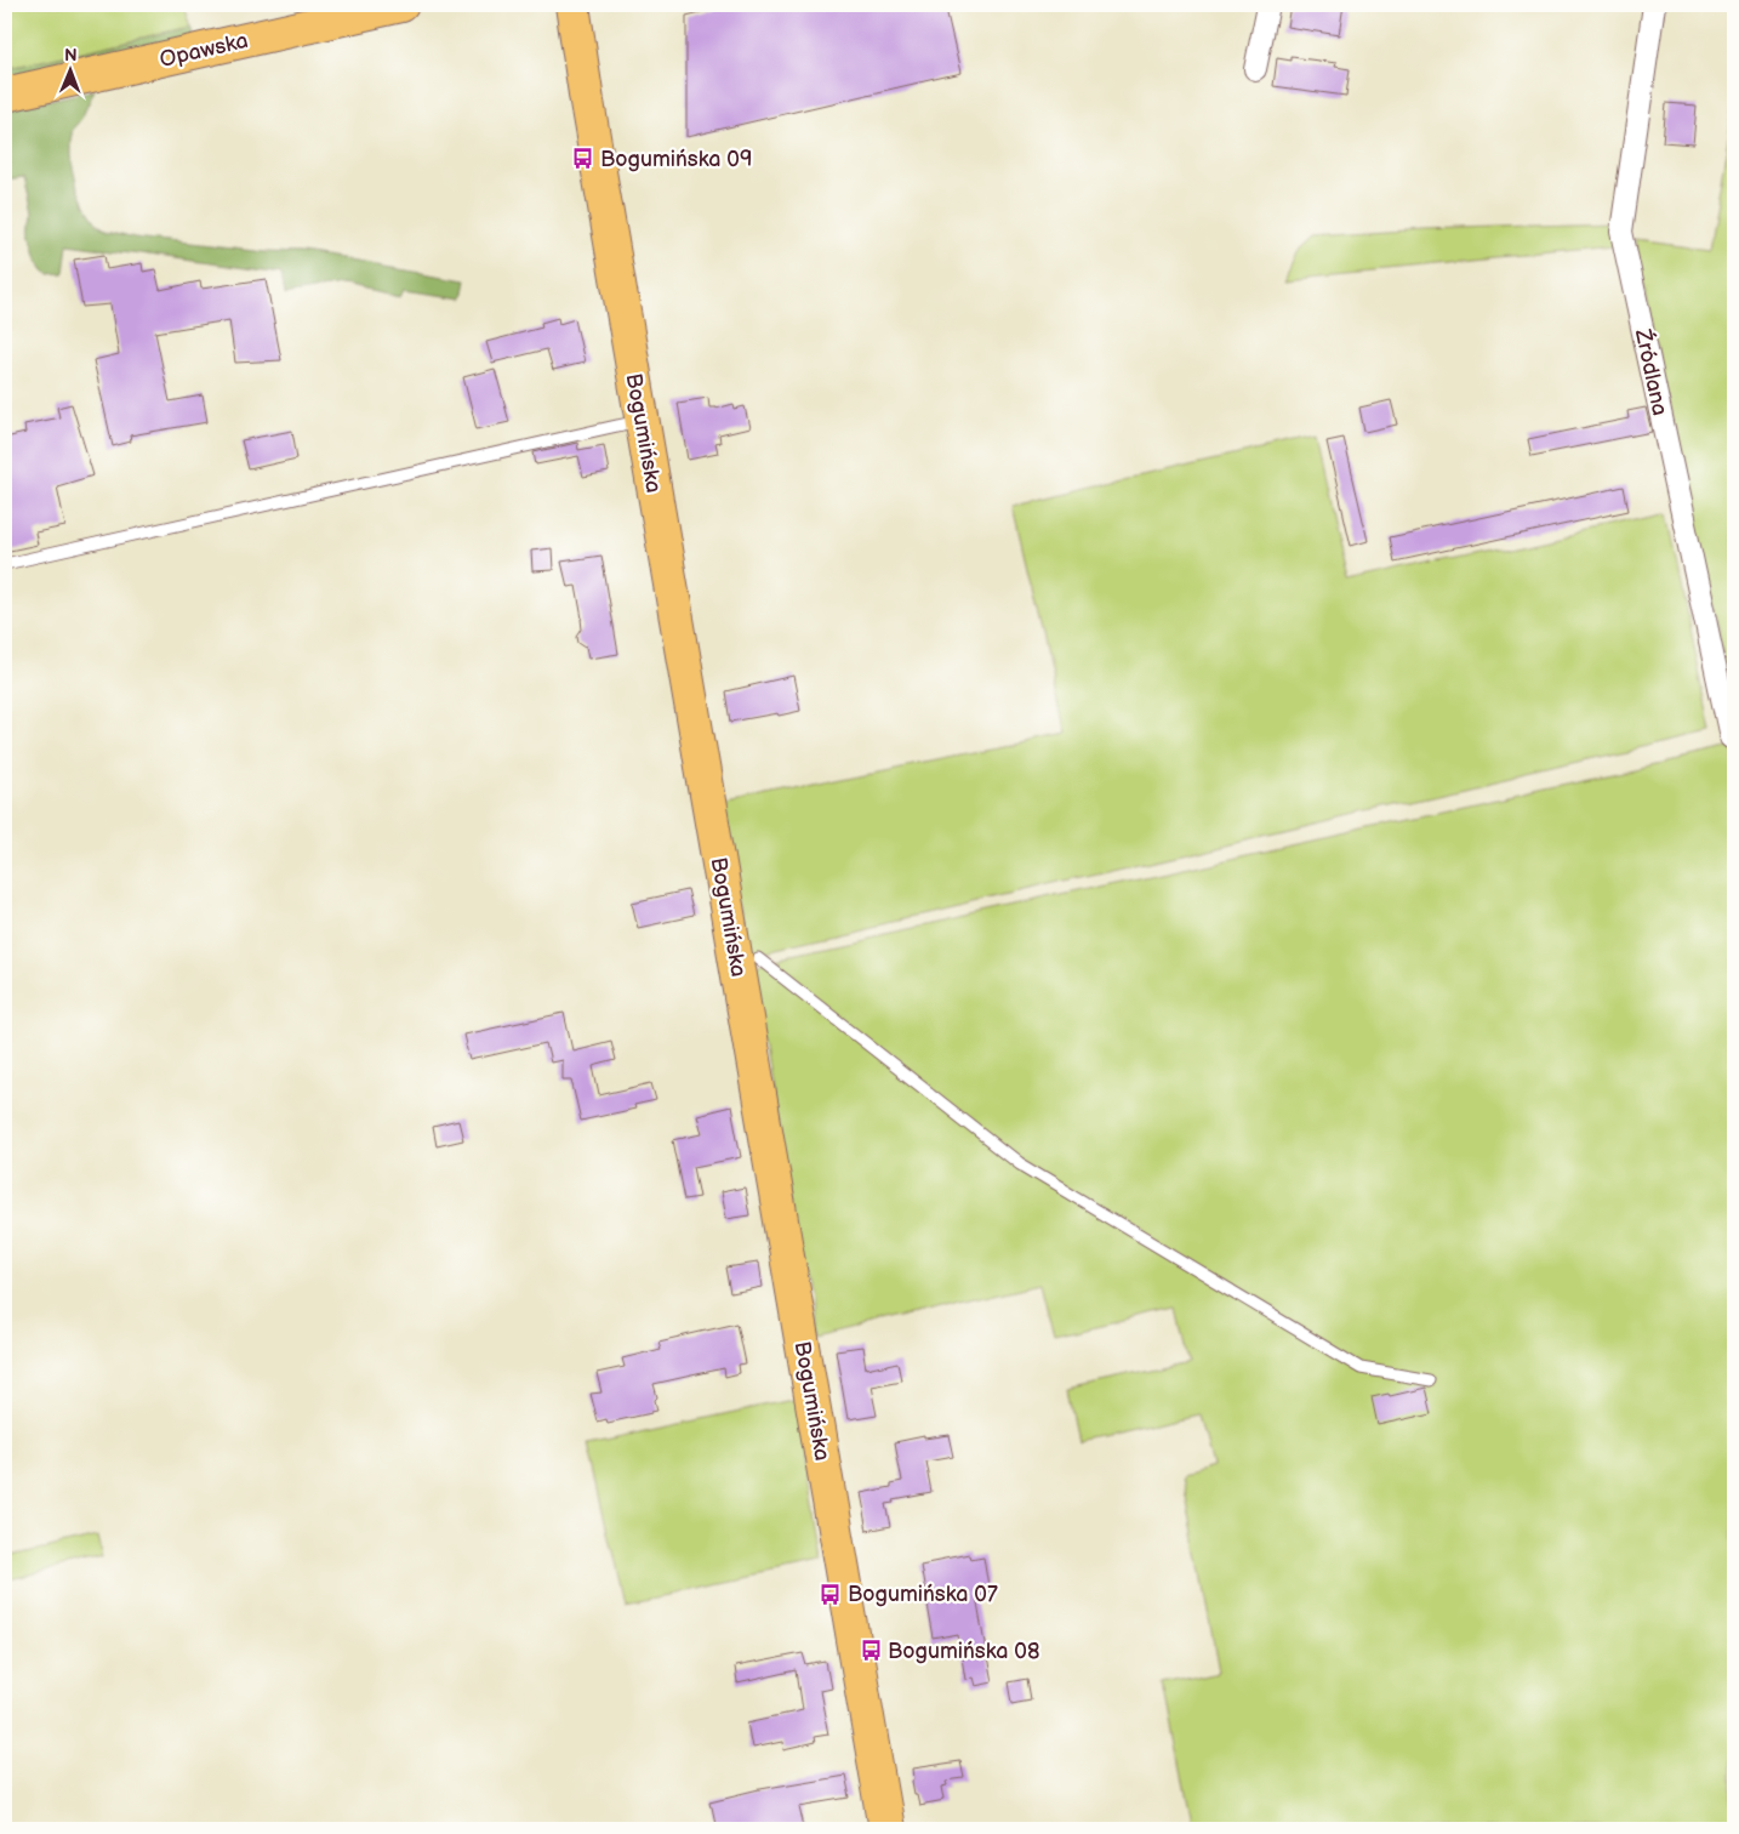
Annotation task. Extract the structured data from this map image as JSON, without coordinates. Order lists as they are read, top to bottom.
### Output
{
  "streets": {
    "main road": ["Opawska", "Bogumińska"],
    "street": ["Źródlana"]
  },
  "places": {
    "bus stop": ["Bogumińska 09", "Bogumińska 07", "Bogumińska 08"]
  },
  "north": "top"
}
